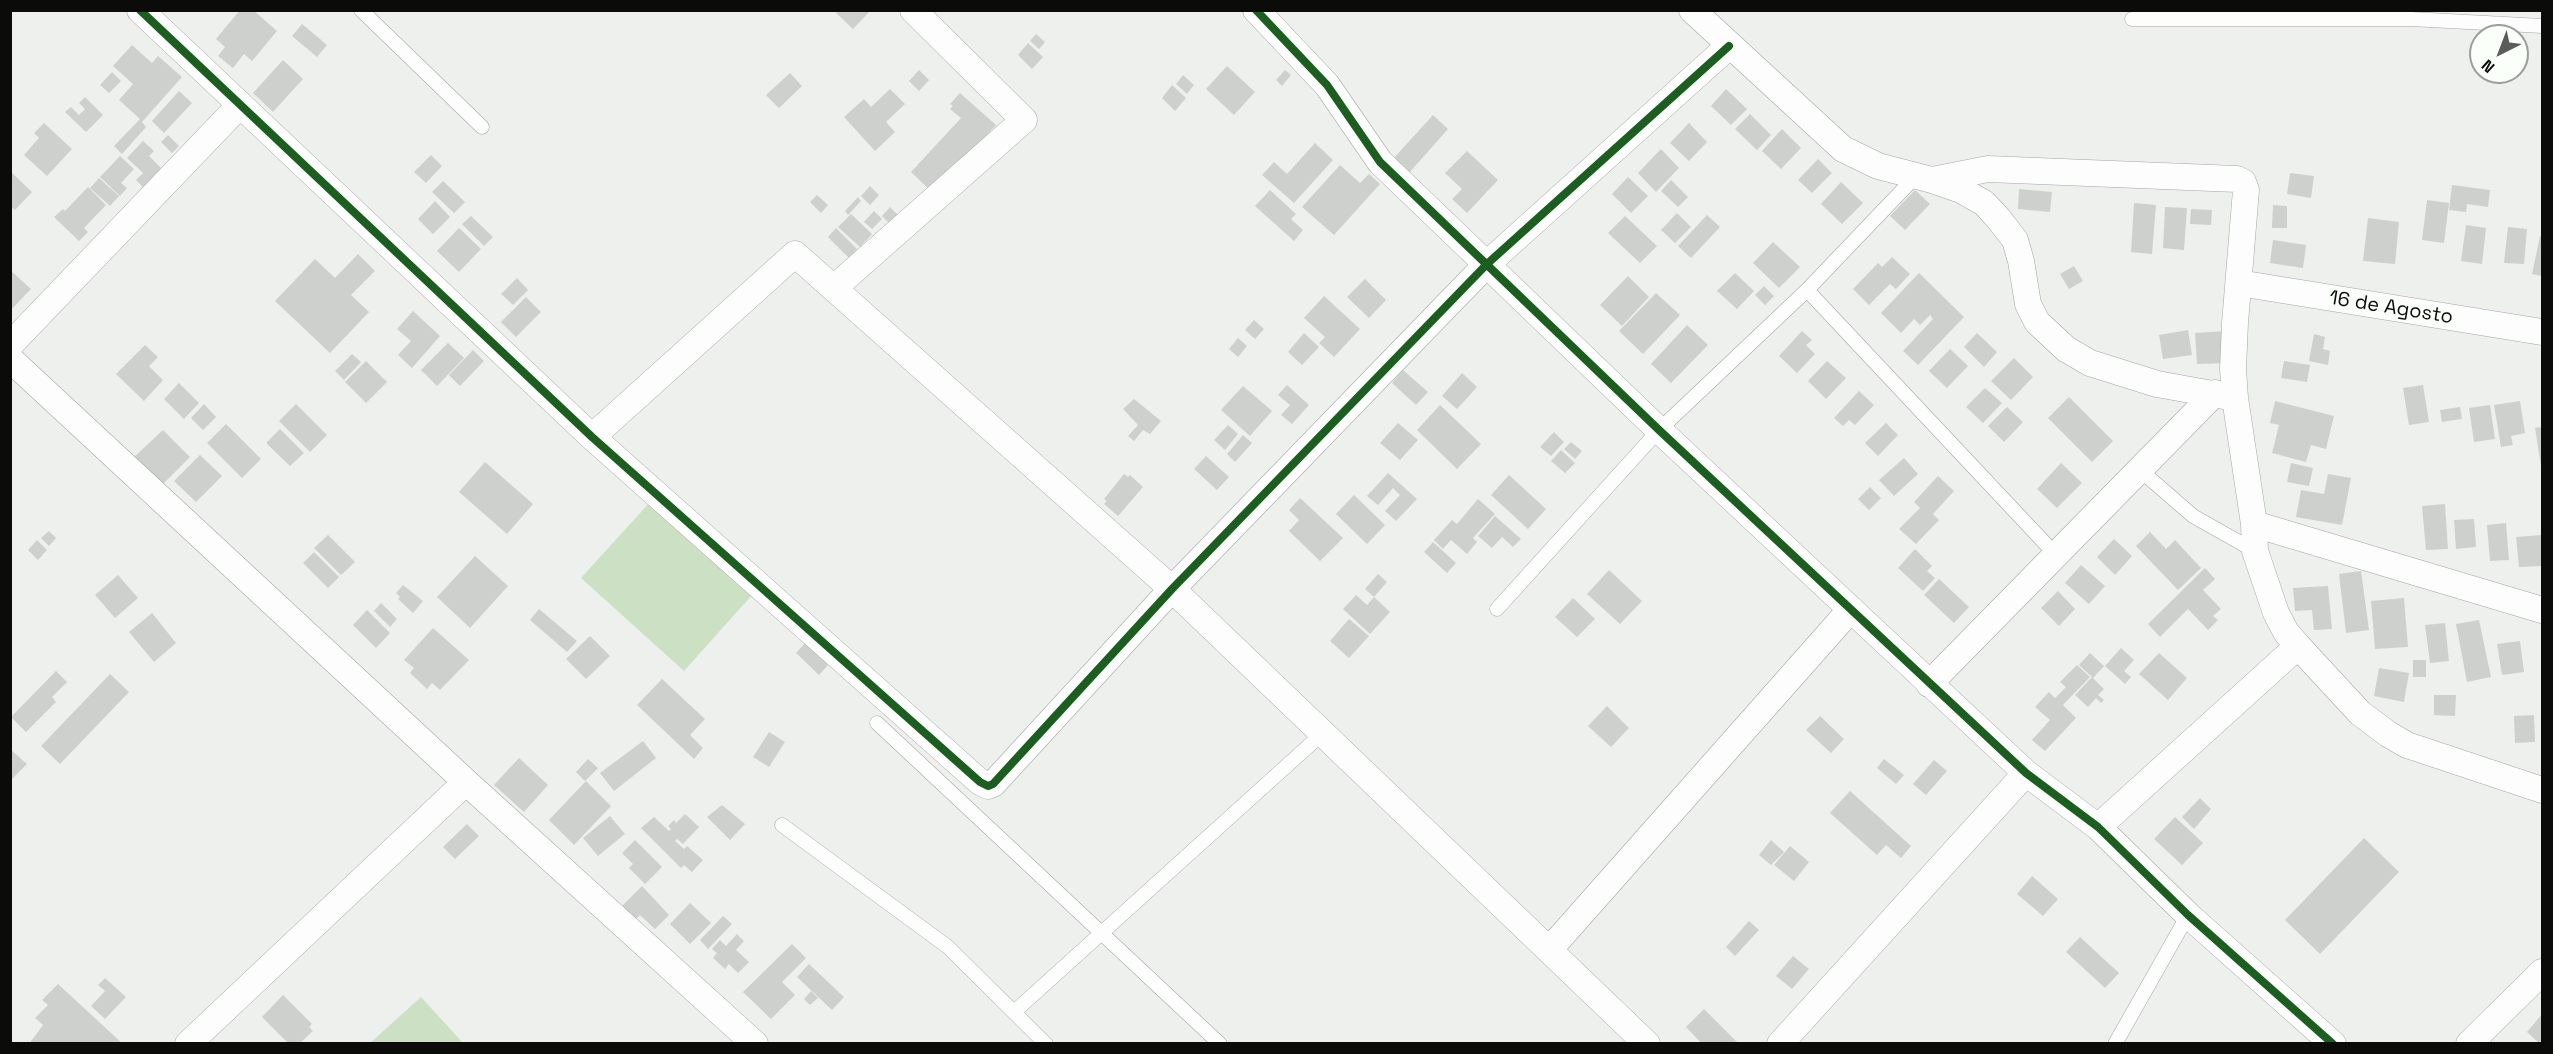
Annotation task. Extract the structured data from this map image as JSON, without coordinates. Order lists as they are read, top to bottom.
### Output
{
  "streets": {
    "street": ["16 de Agosto"]
  },
  "north": "bottom left"
}
